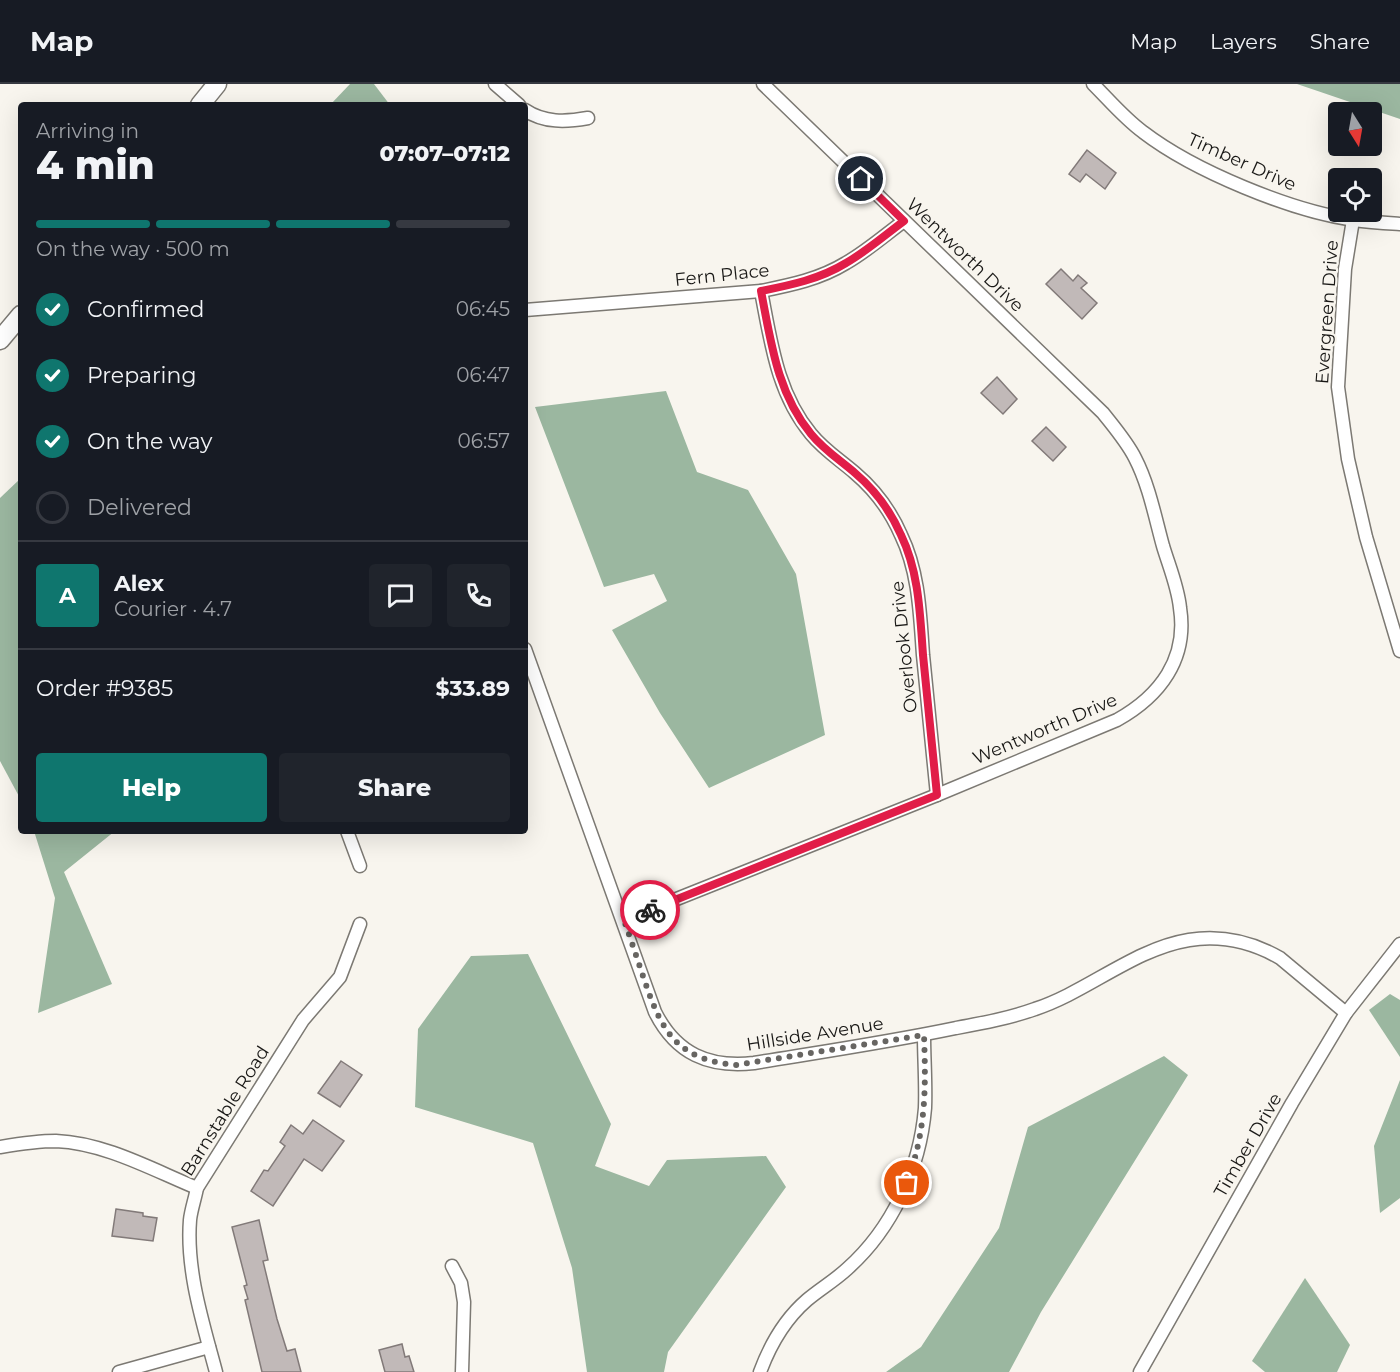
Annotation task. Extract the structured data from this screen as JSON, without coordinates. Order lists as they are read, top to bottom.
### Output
{
  "streets": {
    "street": [
      "Timber Drive",
      "Wentworth Drive",
      "Fern Place",
      "Evergreen Drive",
      "Overlook Drive",
      "Hillside Avenue",
      "Barnstable Road"
    ]
  },
  "crossings": [
    ["Timber Drive", "Hillside Avenue"],
    ["Wentworth Drive", "Fern Place"],
    ["Wentworth Drive", "Overlook Drive"],
    ["Wentworth Drive", "Hillside Avenue"],
    ["Fern Place", "Overlook Drive"]
  ],
  "north": "bottom",
  "page": {
    "header": "Map",
    "nav": ["Map", "Layers", "Share"],
    "heading": ["4 min", "Arriving in", "07:07–07:12"],
    "panel": [
      "Alex",
      "Courier · 4.7",
      "Order #9385",
      "$33.89"
    ],
    "bar": "On the way · 500 m",
    "list": [
      ["Confirmed", "06:45"],
      ["Preparing", "06:47"],
      ["On the way", "06:57"],
      "Delivered"
    ],
    "round": "A",
    "buttons": ["Help", "Share"]
  }
}
